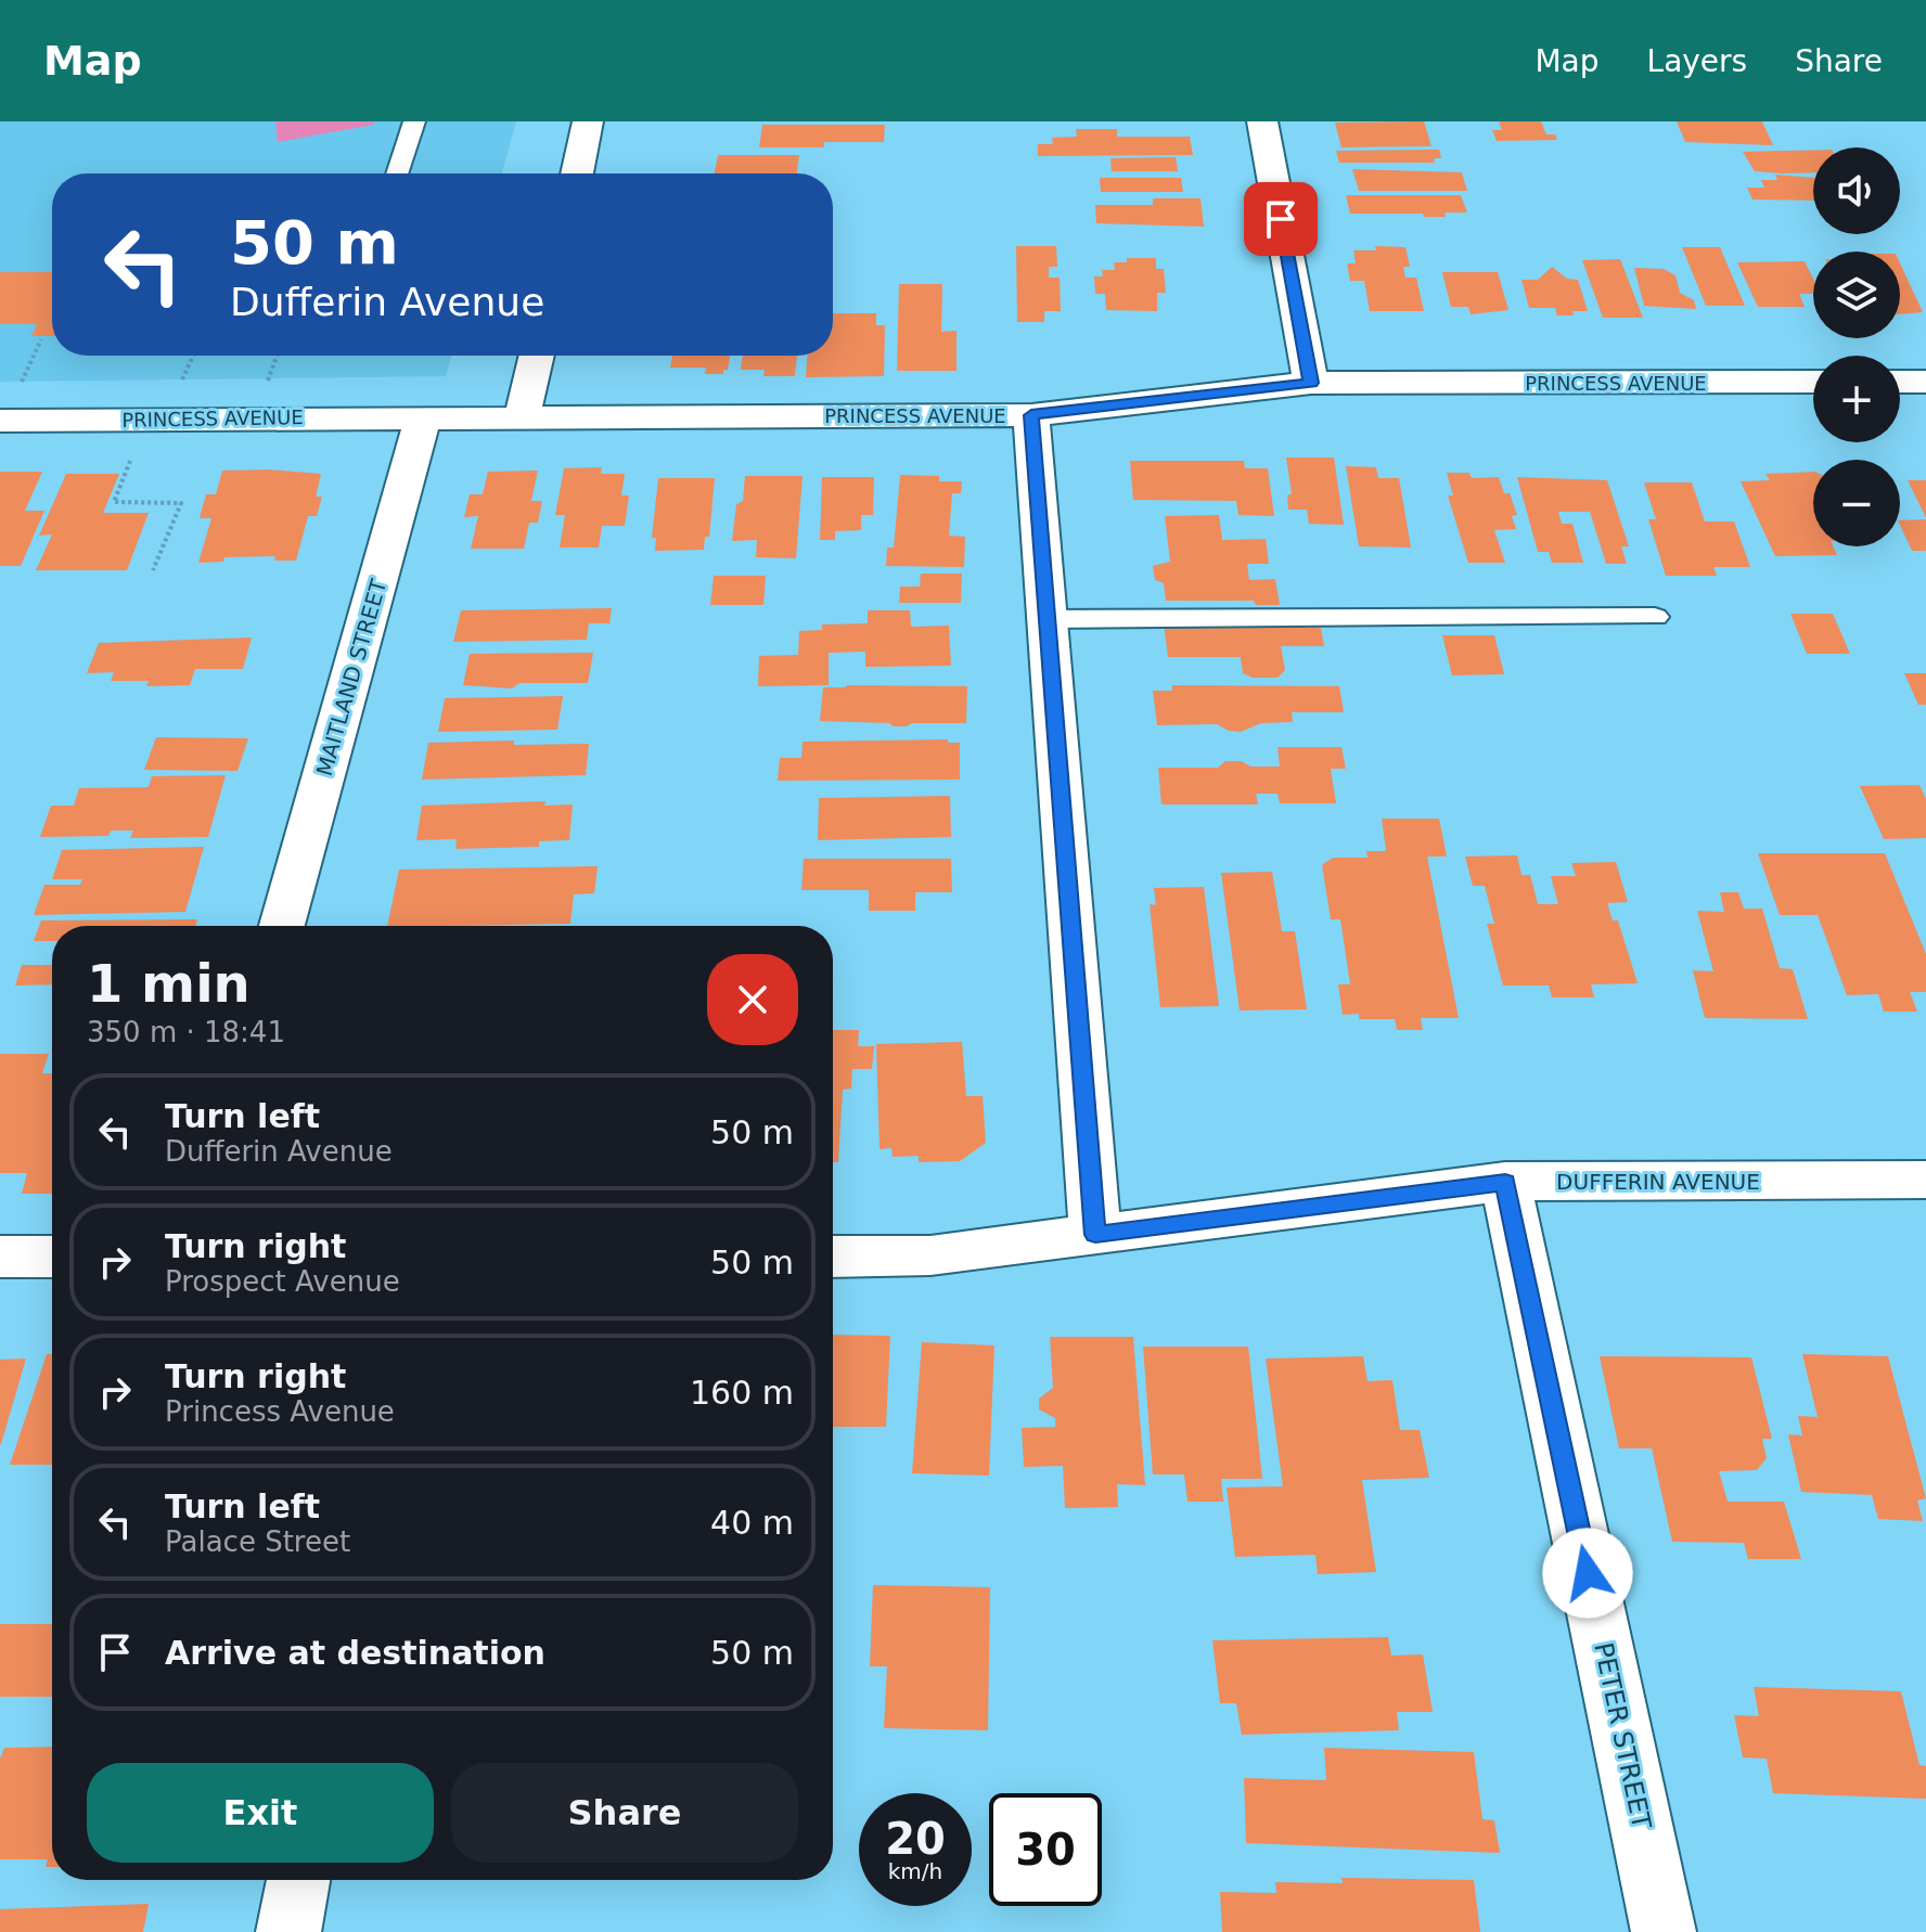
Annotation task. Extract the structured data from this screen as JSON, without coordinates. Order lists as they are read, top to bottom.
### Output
{
  "streets": {
    "street": [
      "PRINCESS AVENUE",
      "MAITLAND STREET",
      "DUFFERIN AVENUE",
      "PETER STREET"
    ]
  },
  "crossings": [
    ["PRINCESS AVENUE", "MAITLAND STREET"],
    ["DUFFERIN AVENUE", "PETER STREET"]
  ],
  "page": {
    "header": "Map",
    "nav": ["Map", "Layers", "Share"],
    "map_buttons": ["+", "−"],
    "turn": ["50 m", "Dufferin Avenue"],
    "heading": ["1 min", "350 m · 18:41"],
    "list": [
      {
        "name": "Turn left",
        "note": "Dufferin Avenue",
        "value": "50 m"
      },
      {
        "name": "Turn right",
        "note": "Prospect Avenue",
        "value": "50 m"
      },
      {
        "name": "Turn right",
        "note": "Princess Avenue",
        "value": "160 m"
      },
      {
        "name": "Turn left",
        "note": "Palace Street",
        "value": "40 m"
      },
      {
        "name": "Arrive at destination",
        "value": "50 m"
      }
    ],
    "buttons": ["Exit", "Share"],
    "speed": "20 km/h",
    "limit": "30"
  }
}
